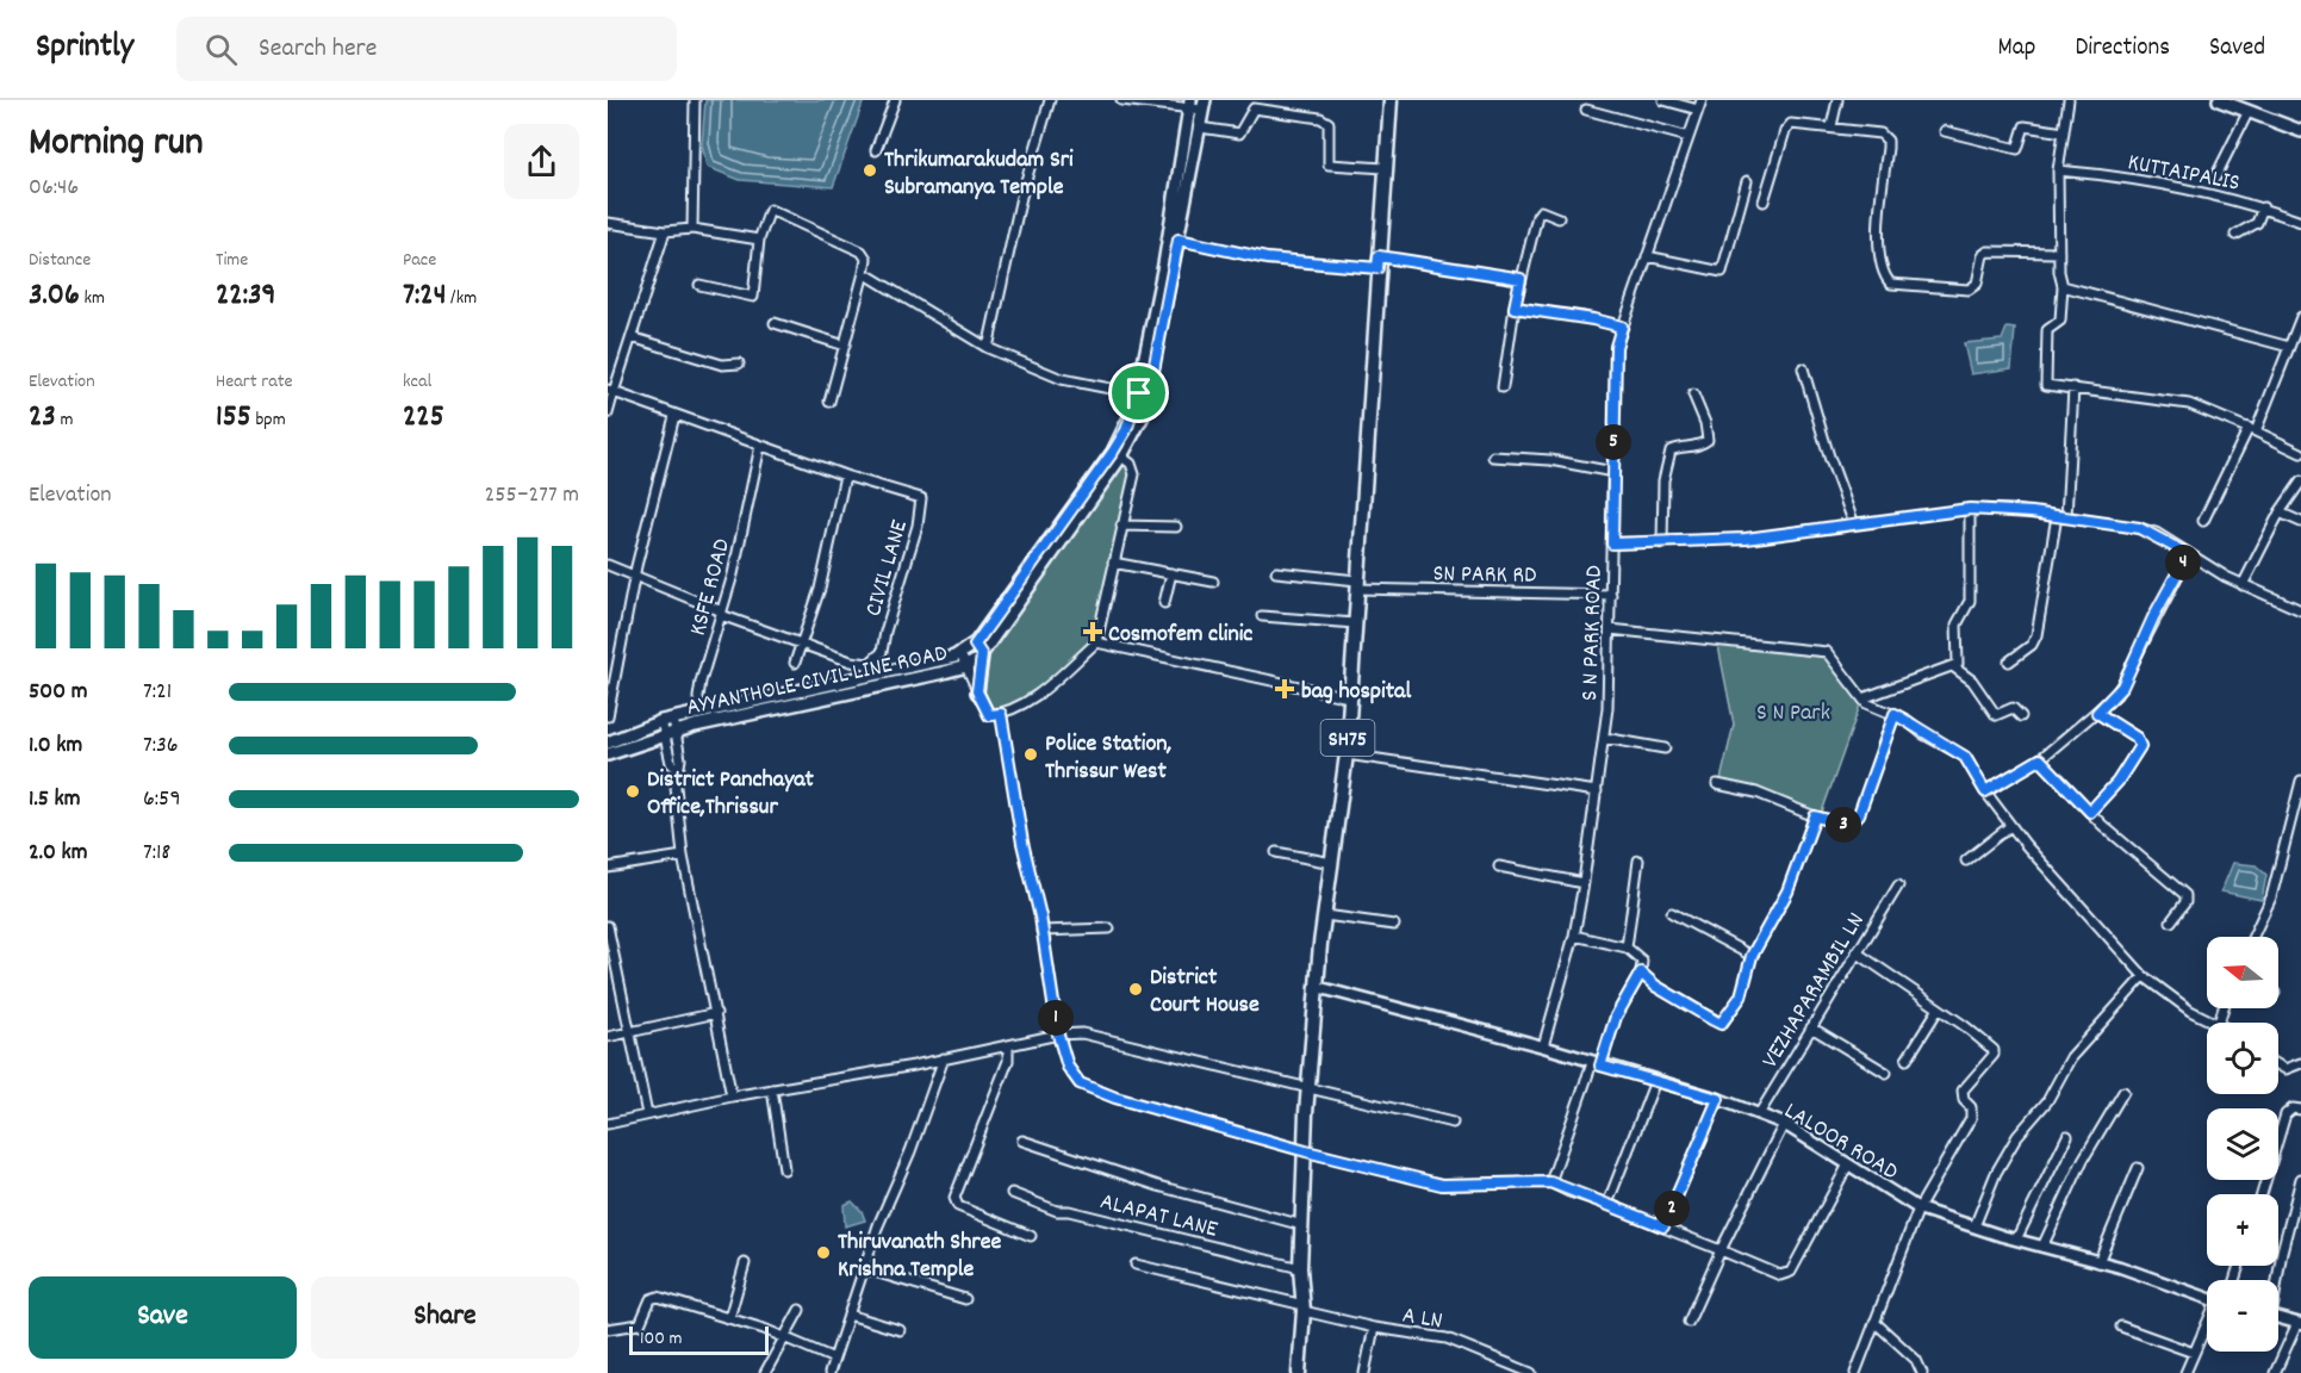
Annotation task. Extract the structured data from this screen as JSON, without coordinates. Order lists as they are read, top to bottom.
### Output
{
  "streets": {
    "main road": ["AYYANTHOLE CIVIL LINE ROAD", "SH75"],
    "street": [
      "KUTTAIPALIS",
      "CIVIL LANE",
      "SN PARK RD",
      "KSFE ROAD",
      "S N PARK ROAD",
      "VEZHAPARAMBIL LN",
      "LALOOR ROAD",
      "ALAPAT LANE",
      "A LN"
    ]
  },
  "crossings": [
    ["CIVIL LANE", "KSFE ROAD"],
    ["CIVIL LANE", "AYYANTHOLE CIVIL LINE ROAD"],
    ["SN PARK RD", "S N PARK ROAD"],
    ["SN PARK RD", "SH75"],
    ["KSFE ROAD", "AYYANTHOLE CIVIL LINE ROAD"],
    ["S N PARK ROAD", "LALOOR ROAD"],
    ["SH75", "LALOOR ROAD"],
    ["SH75", "ALAPAT LANE"],
    ["SH75", "A LN"],
    ["VEZHAPARAMBIL LN", "LALOOR ROAD"]
  ],
  "parks": ["S N Park"],
  "places": {
    "other": [
      "Thrikumarakudam Sri Subramanya Temple",
      "Police Station, Thrissur West",
      "District Panchayat Office,Thrissur",
      "District Court House",
      "Thiruvanath Shree Krishna Temple"
    ],
    "health": ["Cosmofem clinic", "bag hospital"]
  },
  "scale_bar": "100 m",
  "north": "left",
  "page": {
    "header": "Sprintly",
    "search": "Search here",
    "nav": ["Map", "Directions", "Saved"],
    "heading": ["Morning run", "06:46"],
    "stats": [
      ["Distance", "3.06 km"],
      ["Time", "22:39"],
      ["Pace", "7:24 /km"],
      ["Elevation", "23 m"],
      ["Heart rate", "155 bpm"],
      ["kcal", "225"]
    ],
    "pins": [
      "5",
      "4",
      "3",
      "1",
      "2"
    ],
    "chart": ["Elevation", "255–277 m"],
    "list": [
      {
        "name": "500 m",
        "note": "7:21"
      },
      {
        "name": "1.0 km",
        "note": "7:36"
      },
      {
        "name": "1.5 km",
        "note": "6:59"
      },
      {
        "name": "2.0 km",
        "note": "7:18"
      }
    ],
    "map_buttons": ["+", "−"],
    "buttons": ["Save", "Share"],
    "scale": "100 m"
  }
}
